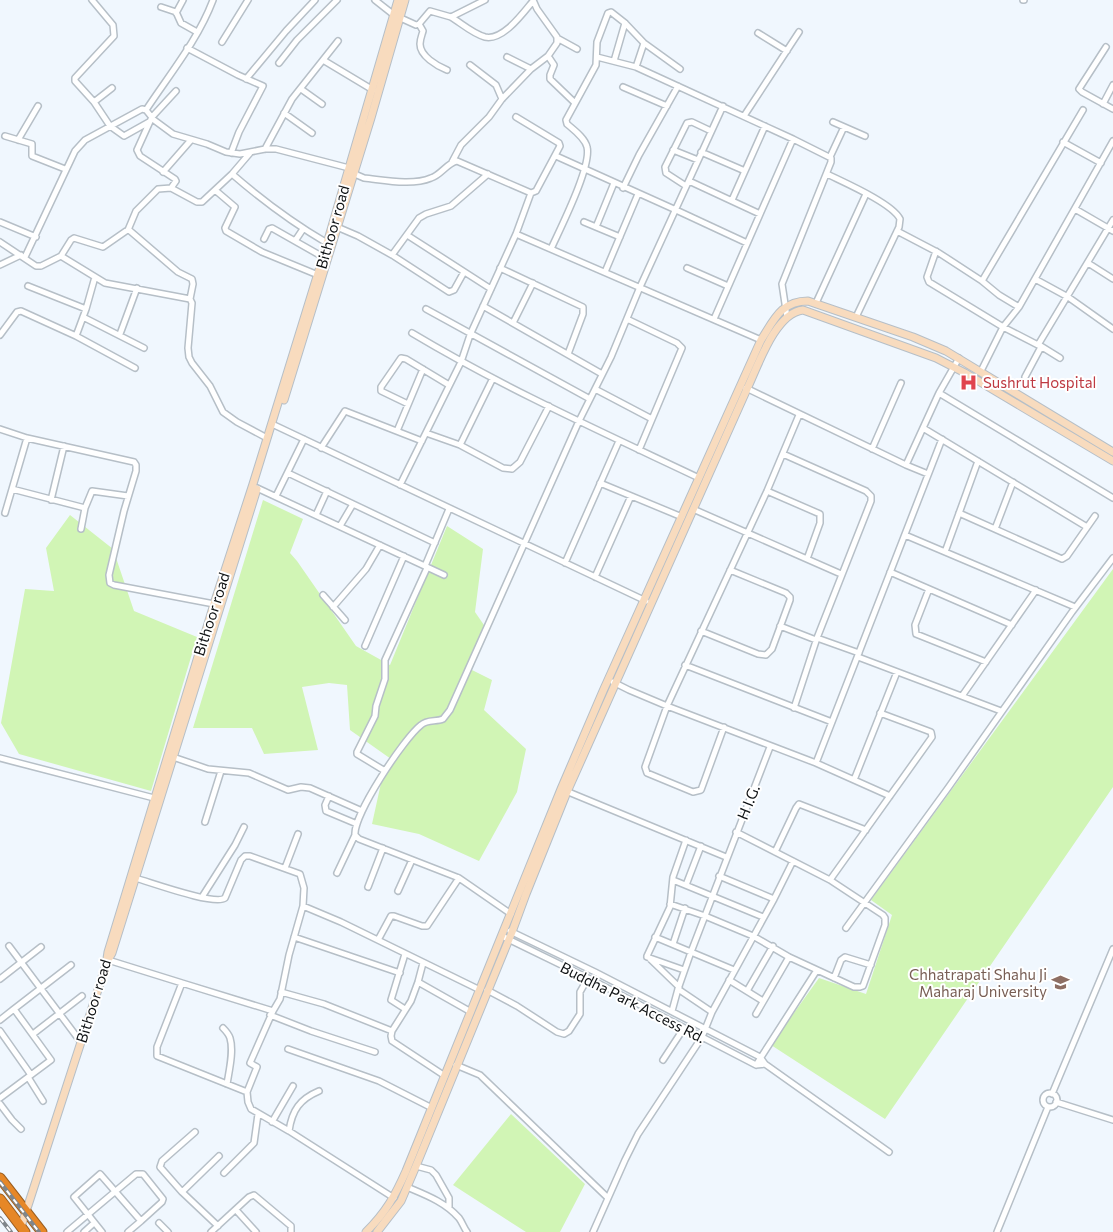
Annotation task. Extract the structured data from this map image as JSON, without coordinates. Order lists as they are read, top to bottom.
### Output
{
  "streets": {
    "street": ["Bithoor road", "H I.G.", "Buddha Park Access Rd."]
  },
  "crossings": [
    ["H I.G.", "Buddha Park Access Rd."]
  ],
  "places": {
    "hospital": ["Sushrut Hospital"],
    "school or university": ["Chhatrapati Shahu Ji Maharaj University"]
  }
}
